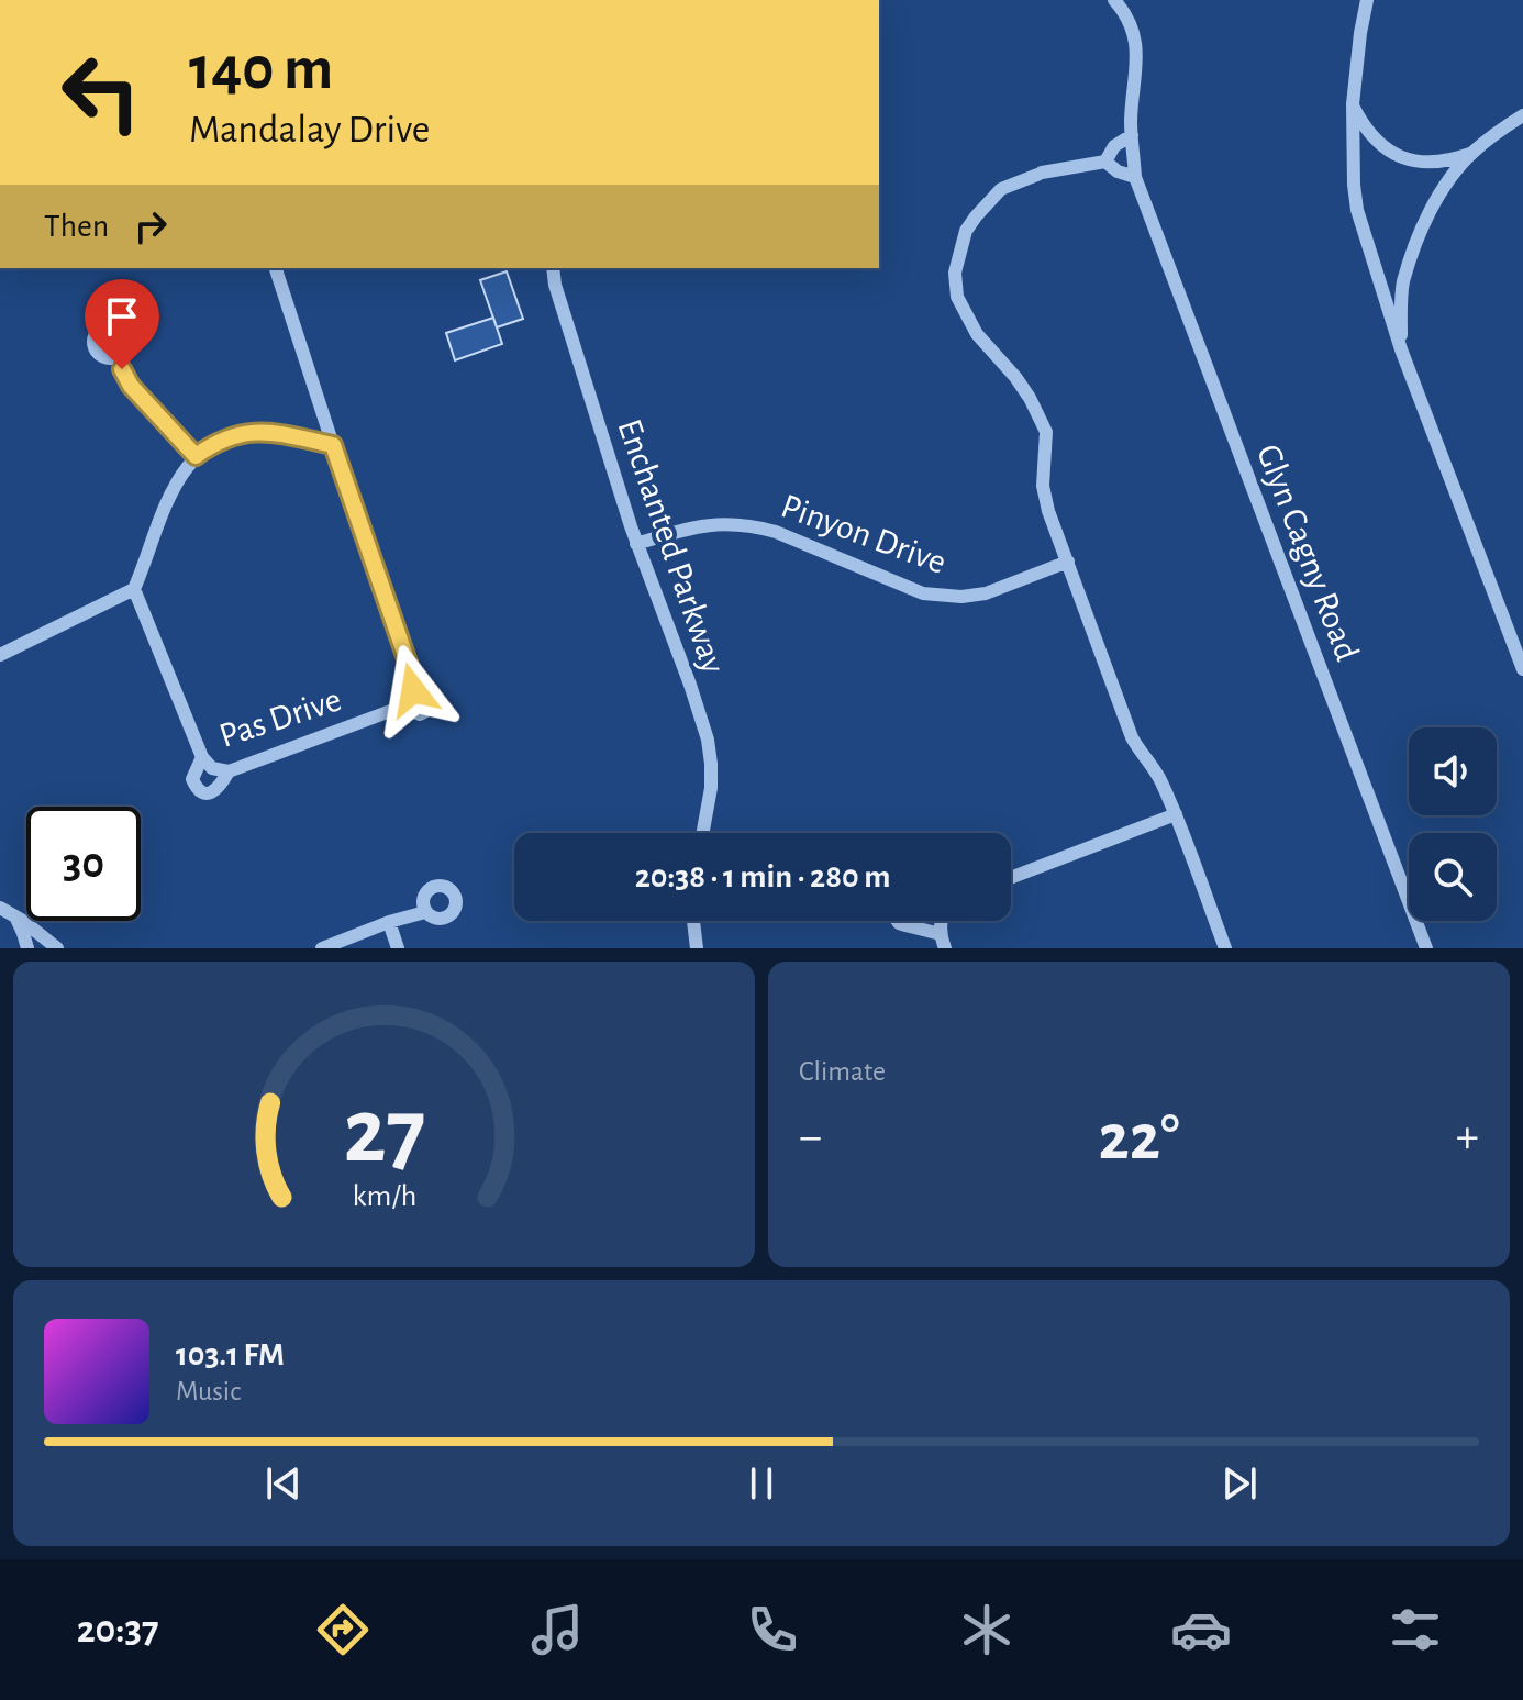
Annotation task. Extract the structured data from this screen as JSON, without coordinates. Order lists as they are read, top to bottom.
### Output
{
  "streets": {
    "street": [
      "Pinyon Drive",
      "Enchanted Parkway",
      "Glyn Cagny Road",
      "Pas Drive"
    ]
  },
  "crossings": [
    ["Pinyon Drive", "Enchanted Parkway"]
  ],
  "page": {
    "turn": ["140 m", "Mandalay Drive"],
    "then": "Then",
    "limit": "30",
    "trip": "20:38 · 1 min · 280 m",
    "tile": "Climate",
    "heat": ["−", "22°", "+"],
    "song": ["103.1 FM", "Music"],
    "tabs": "20:37",
    "gauge": ["27", "km/h"]
  }
}
